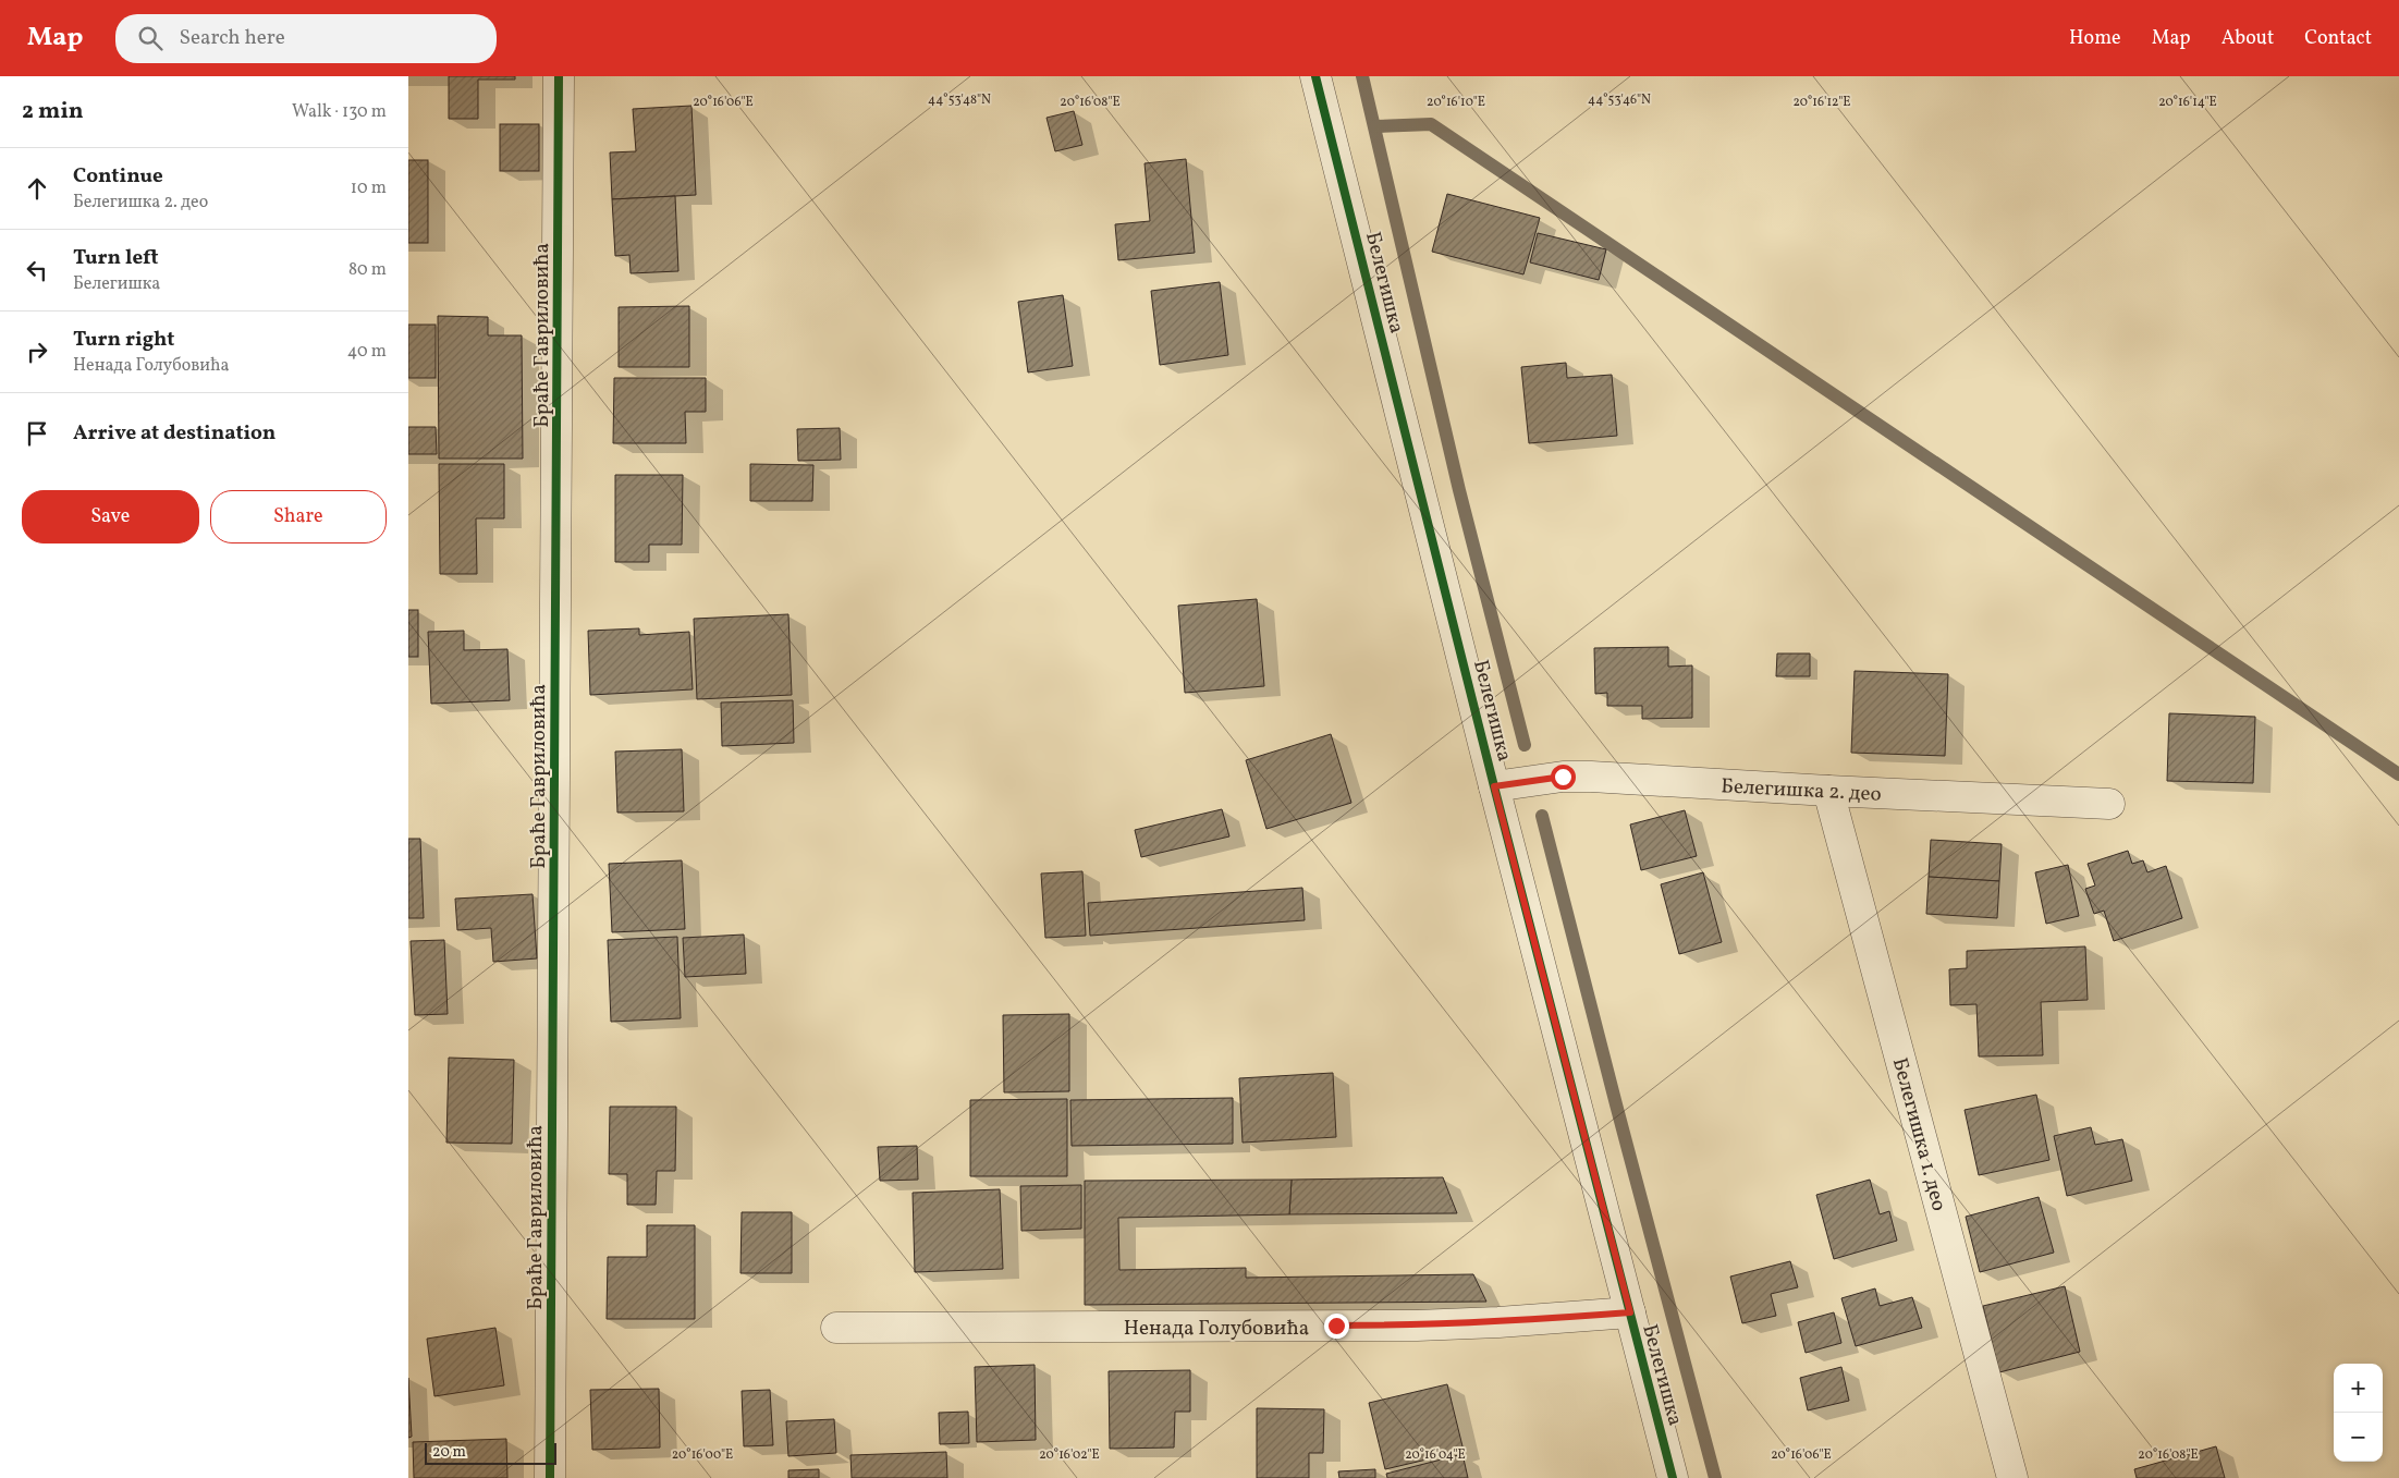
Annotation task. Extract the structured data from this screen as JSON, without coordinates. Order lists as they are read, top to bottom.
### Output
{
  "streets": {
    "street": [
      "Белегишка",
      "Браће Гавриловића",
      "Белегишка 2. део",
      "Белегишка 1. део",
      "Ненада Голубовића"
    ]
  },
  "crossings": [
    ["Белегишка", "Белегишка 2. део"],
    ["Белегишка", "Ненада Голубовића"],
    ["Белегишка 2. део", "Белегишка 1. део"]
  ],
  "scale_bar": "20 m",
  "page": {
    "header": "Map",
    "search": "Search here",
    "nav": [
      "Home",
      "Map",
      "About",
      "Contact"
    ],
    "heading": ["2 min", "Walk · 130 m"],
    "list": [
      ["Continue", "Белегишка 2. део", "10 m"],
      ["Turn left", "Белегишка", "80 m"],
      ["Turn right", "Ненада Голубовића", "40 m"],
      "Arrive at destination"
    ],
    "buttons": ["Save", "Share"],
    "map_buttons": ["+", "−"],
    "scale": "20 m"
  },
  "coordinates": [
    "44°53'48\"N",
    "44°53'46\"N",
    "20°16'06\"E",
    "20°16'08\"E",
    "20°16'10\"E",
    "20°16'12\"E",
    "20°16'14\"E",
    "20°16'00\"E",
    "20°16'02\"E",
    "20°16'04\"E"
  ]
}
